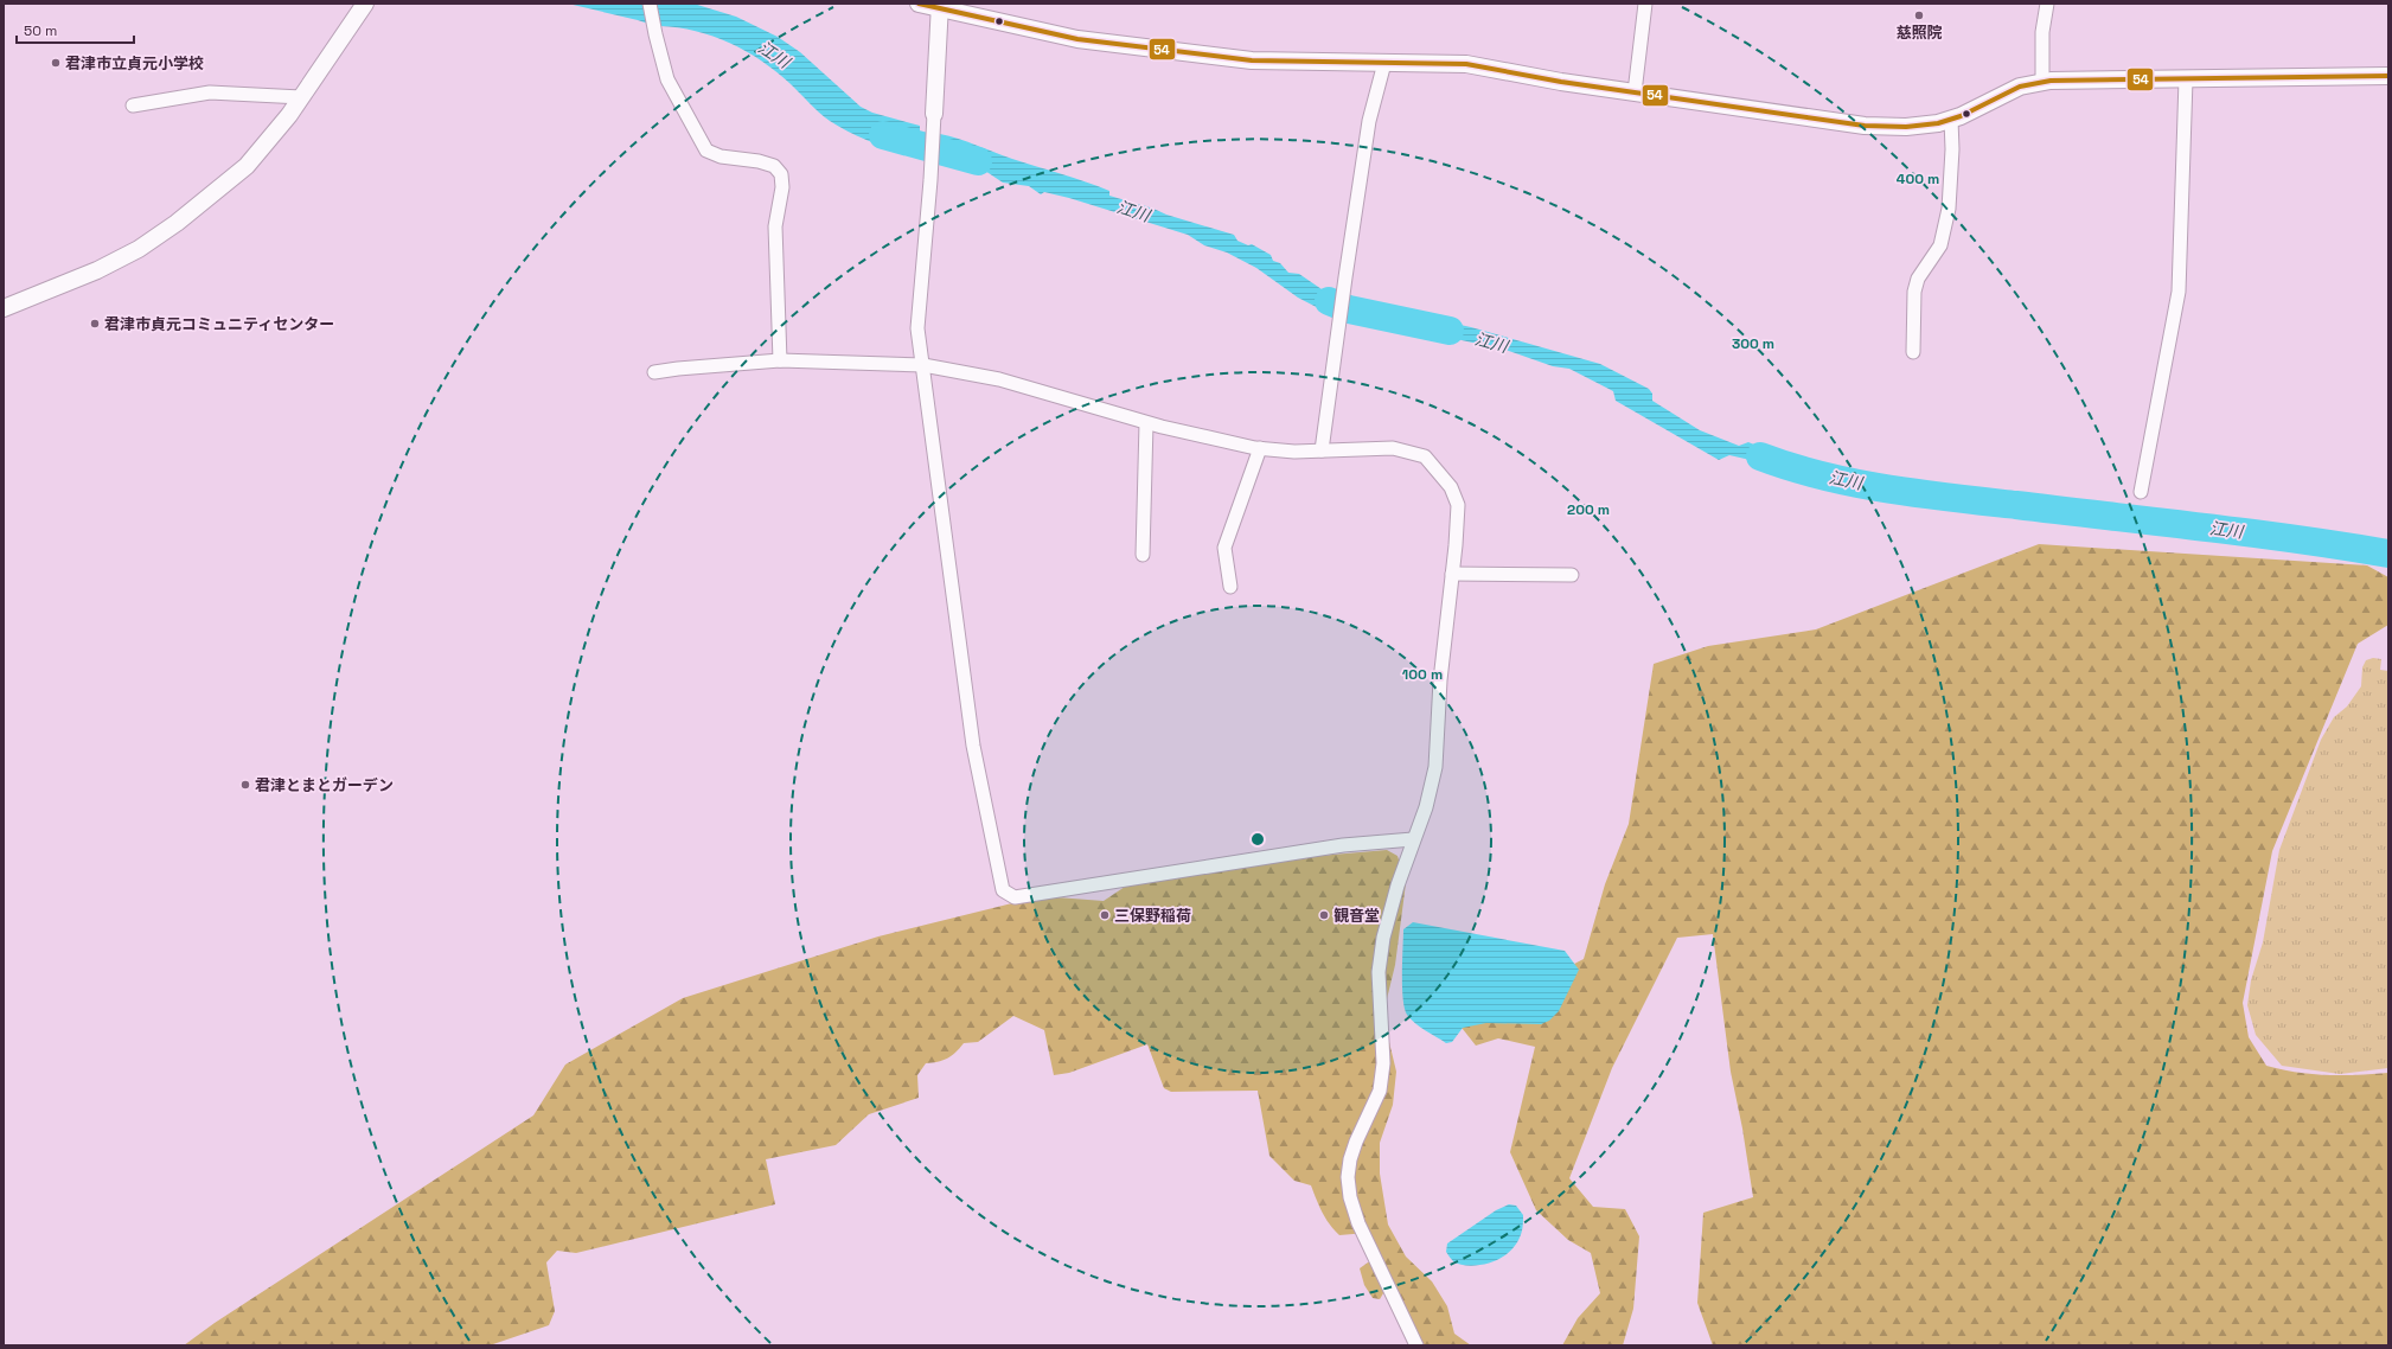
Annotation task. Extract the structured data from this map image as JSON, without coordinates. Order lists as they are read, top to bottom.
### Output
{
  "water": ["江川"],
  "places": [
    "慈照院",
    "君津市立貞元小学校",
    "君津市貞元コミュニティセンター",
    "君津とまとガーデン",
    "三保野稲荷",
    "観音堂"
  ],
  "lines": ["transit line 54"],
  "scale_bar": "50 m",
  "rings": [
    "400 m",
    "300 m",
    "200 m",
    "100 m"
  ]
}
